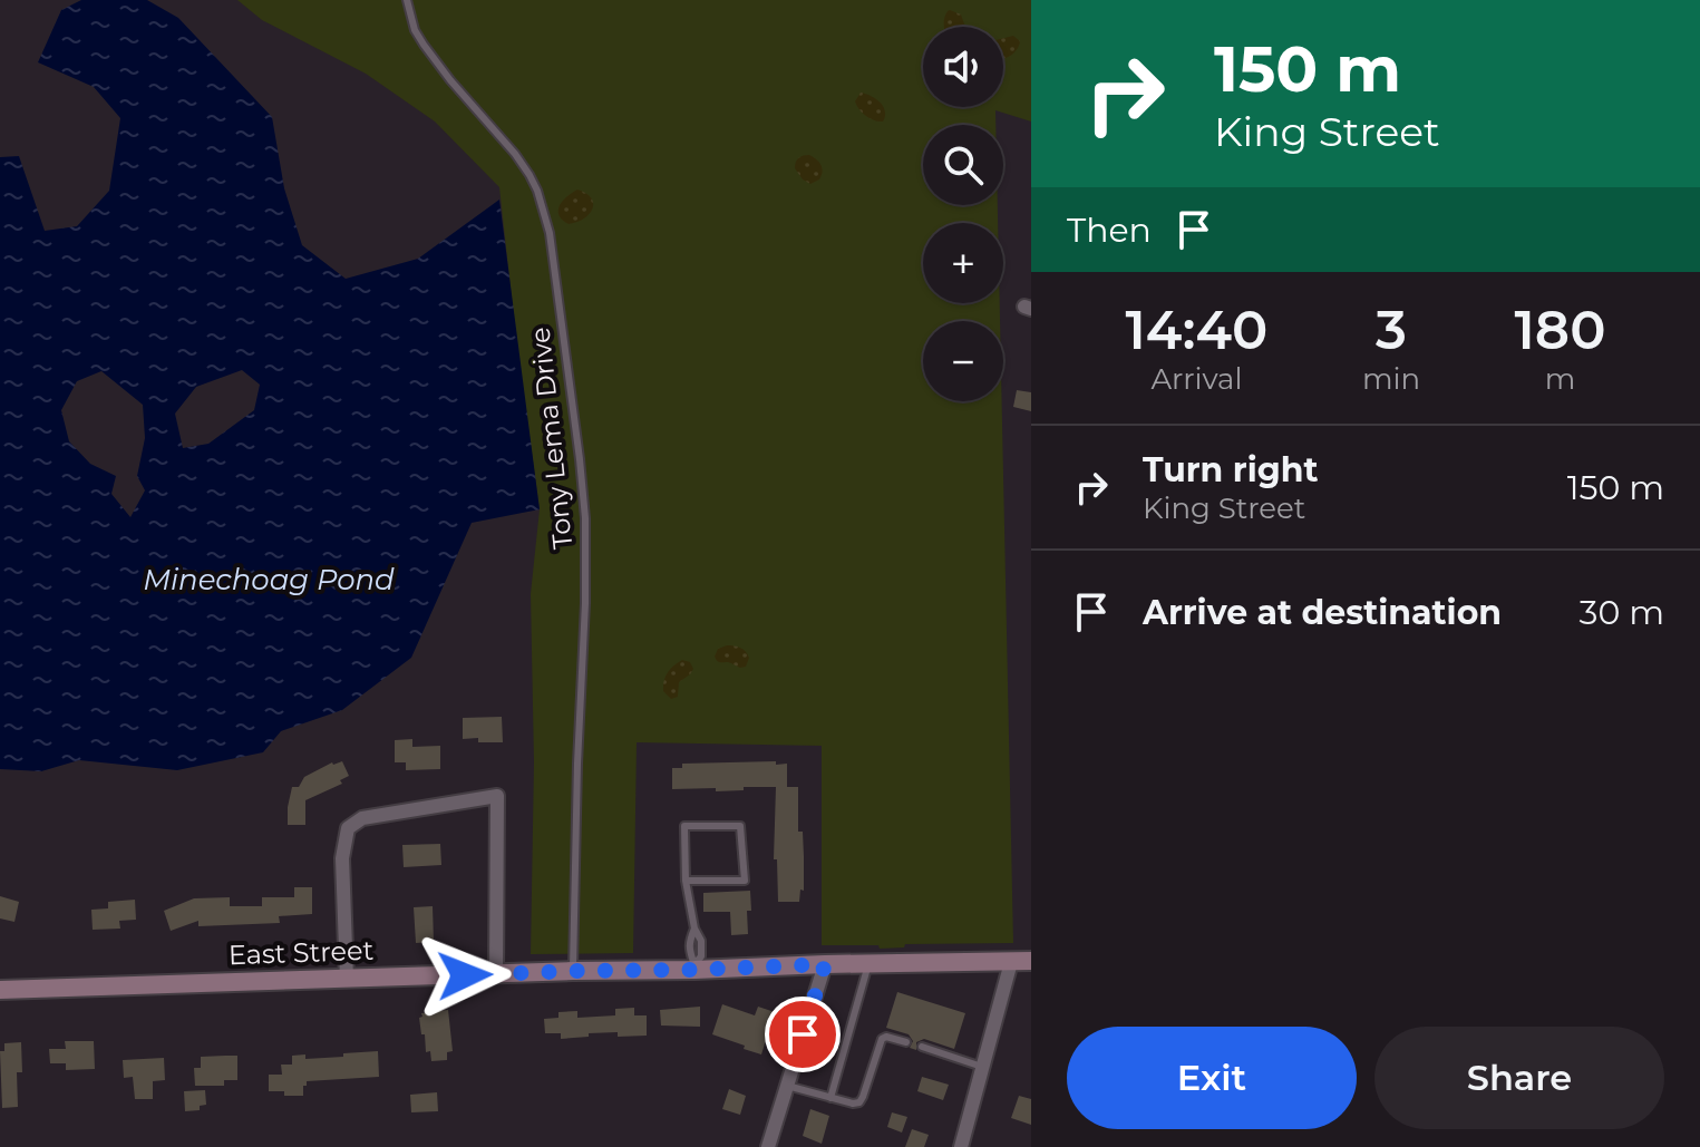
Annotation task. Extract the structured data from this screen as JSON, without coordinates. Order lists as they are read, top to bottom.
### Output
{
  "streets": {
    "main road": ["East Street"],
    "lane": ["Tony Lema Drive"]
  },
  "crossings": [
    ["Tony Lema Drive", "East Street"]
  ],
  "water": ["Minechoag Pond"],
  "page": {
    "turn": ["150 m", "King Street"],
    "map_buttons": ["+", "−"],
    "then": "Then",
    "eta": [
      "14:40",
      "Arrival",
      "3",
      "min",
      "180",
      "m"
    ],
    "list": [
      {
        "name": "Turn right",
        "note": "King Street",
        "value": "150 m"
      },
      {
        "name": "Arrive at destination",
        "value": "30 m"
      }
    ],
    "buttons": ["Exit", "Share"]
  }
}
